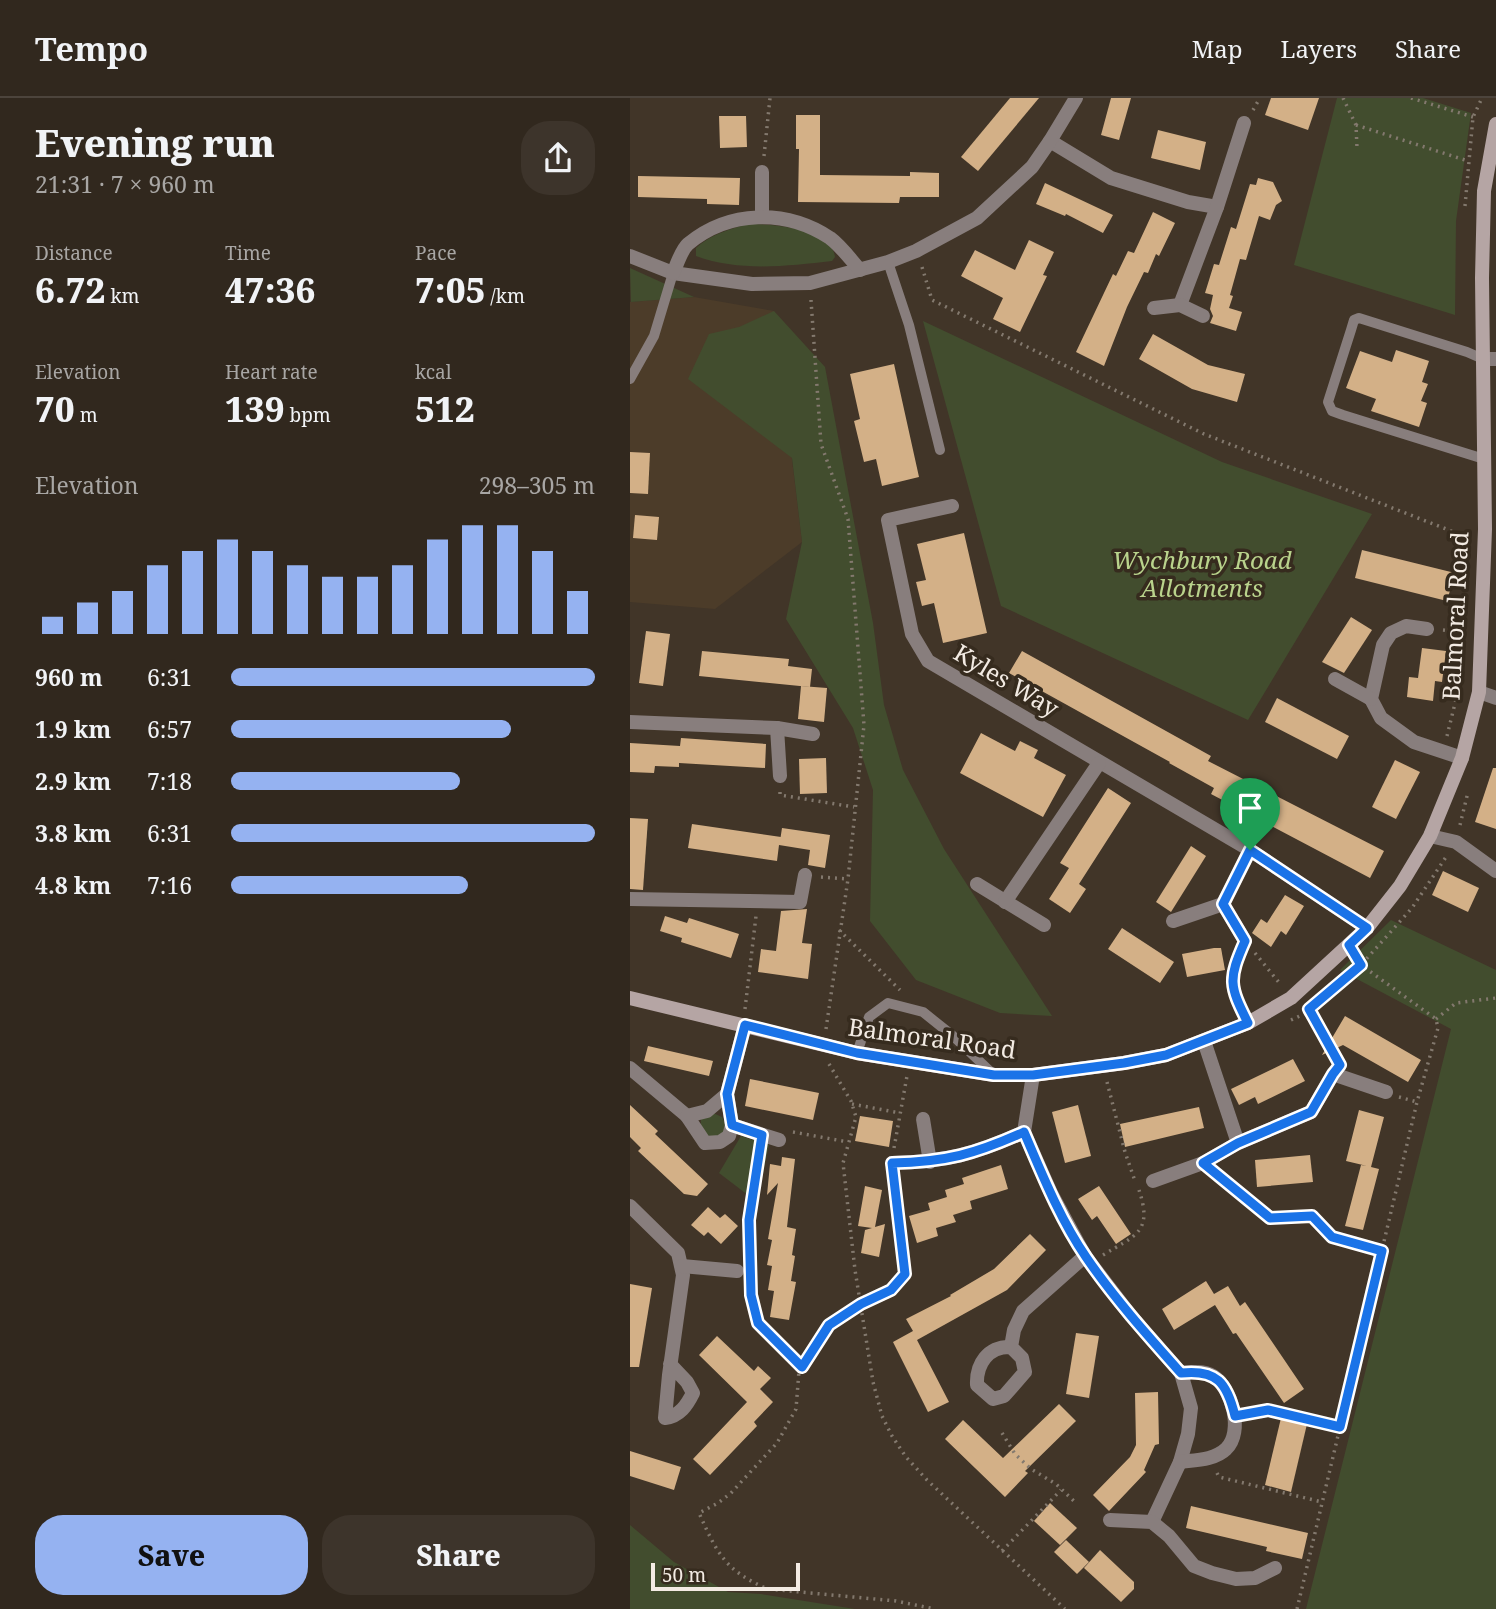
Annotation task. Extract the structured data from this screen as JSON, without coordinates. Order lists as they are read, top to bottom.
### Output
{
  "streets": {
    "street": ["Balmoral Road", "Kyles Way"]
  },
  "crossings": [
    ["Balmoral Road", "Kyles Way"]
  ],
  "parks": ["Wychbury Road Allotments"],
  "scale_bar": "50 m",
  "page": {
    "header": "Tempo",
    "nav": ["Map", "Layers", "Share"],
    "heading": ["Evening run", "21:31 · 7 × 960 m"],
    "stats": [
      ["Distance", "6.72 km"],
      ["Time", "47:36"],
      ["Pace", "7:05 /km"],
      ["Elevation", "70 m"],
      ["Heart rate", "139 bpm"],
      ["kcal", "512"]
    ],
    "chart": ["Elevation", "298–305 m"],
    "list": [
      {
        "name": "960 m",
        "note": "6:31"
      },
      {
        "name": "1.9 km",
        "note": "6:57"
      },
      {
        "name": "2.9 km",
        "note": "7:18"
      },
      {
        "name": "3.8 km",
        "note": "6:31"
      },
      {
        "name": "4.8 km",
        "note": "7:16"
      }
    ],
    "buttons": ["Save", "Share"],
    "scale": "50 m"
  }
}
